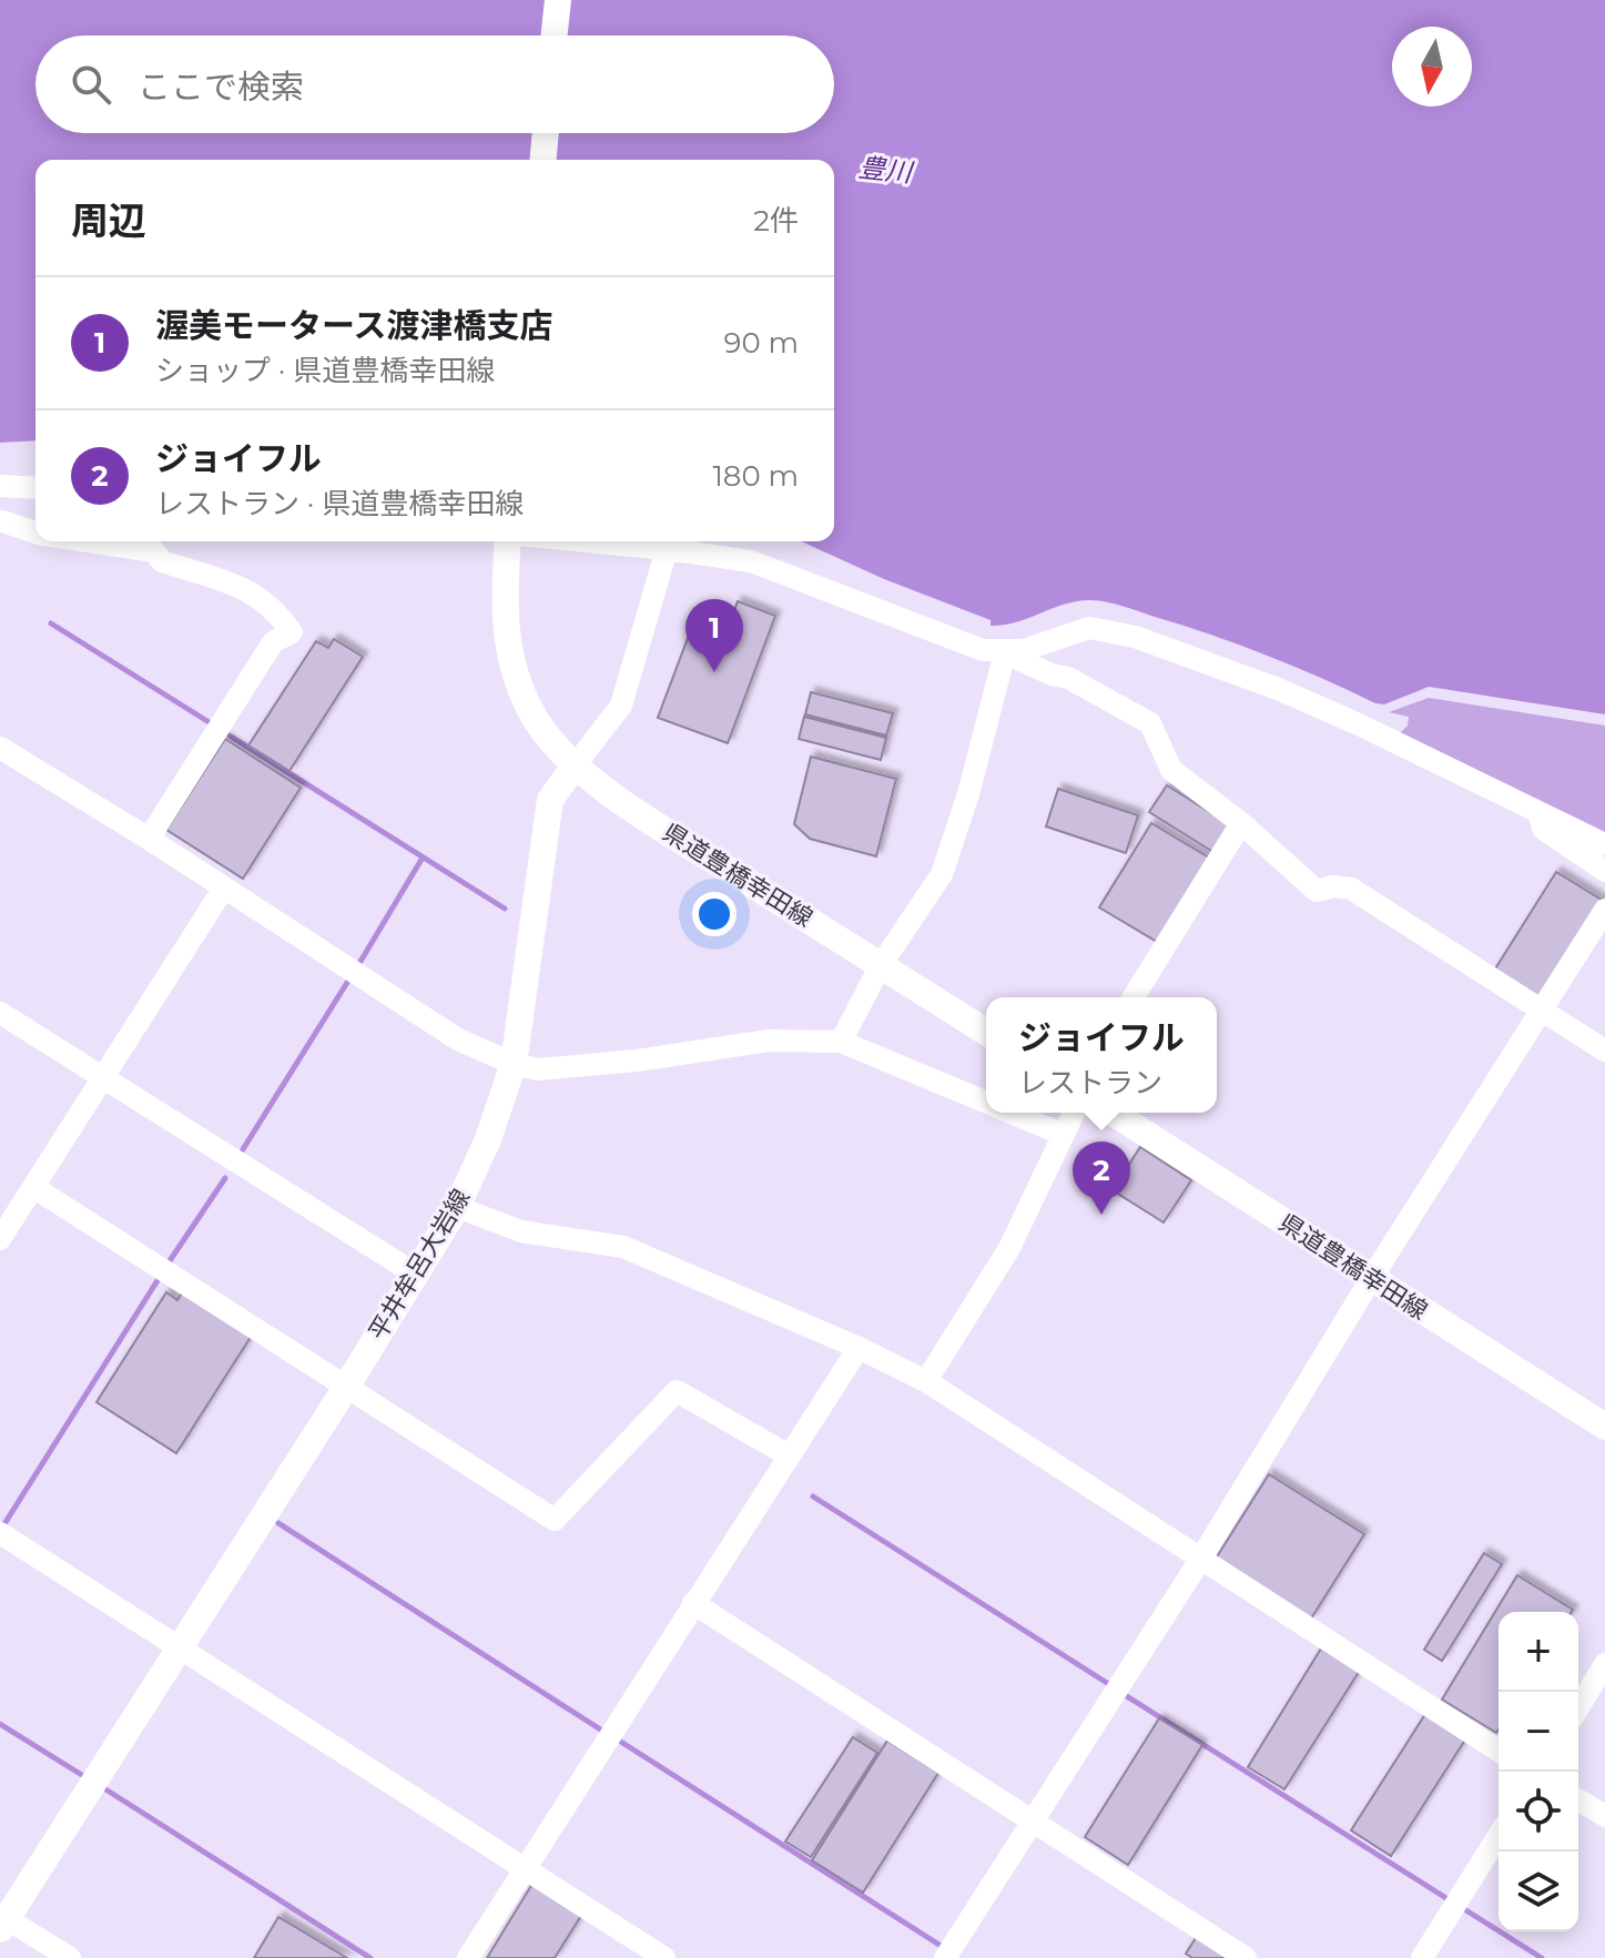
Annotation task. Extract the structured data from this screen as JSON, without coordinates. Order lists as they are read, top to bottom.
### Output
{
  "streets": {
    "main road": ["県道豊橋幸田線", "平井牟呂大岩線"]
  },
  "crossings": [
    ["県道豊橋幸田線", "平井牟呂大岩線"]
  ],
  "water": ["豊川"],
  "north": "bottom",
  "page": {
    "search": "ここで検索",
    "heading": ["周辺", "2件"],
    "list": [
      {
        "mark": "1",
        "name": "渥美モータース渡津橋支店",
        "note": "ショップ · 県道豊橋幸田線",
        "value": "90 m"
      },
      {
        "mark": "2",
        "name": "ジョイフル",
        "note": "レストラン · 県道豊橋幸田線",
        "value": "180 m"
      }
    ],
    "pins": ["1", "2"],
    "popup": ["ジョイフル", "レストラン"],
    "map_buttons": ["+", "−"]
  }
}
